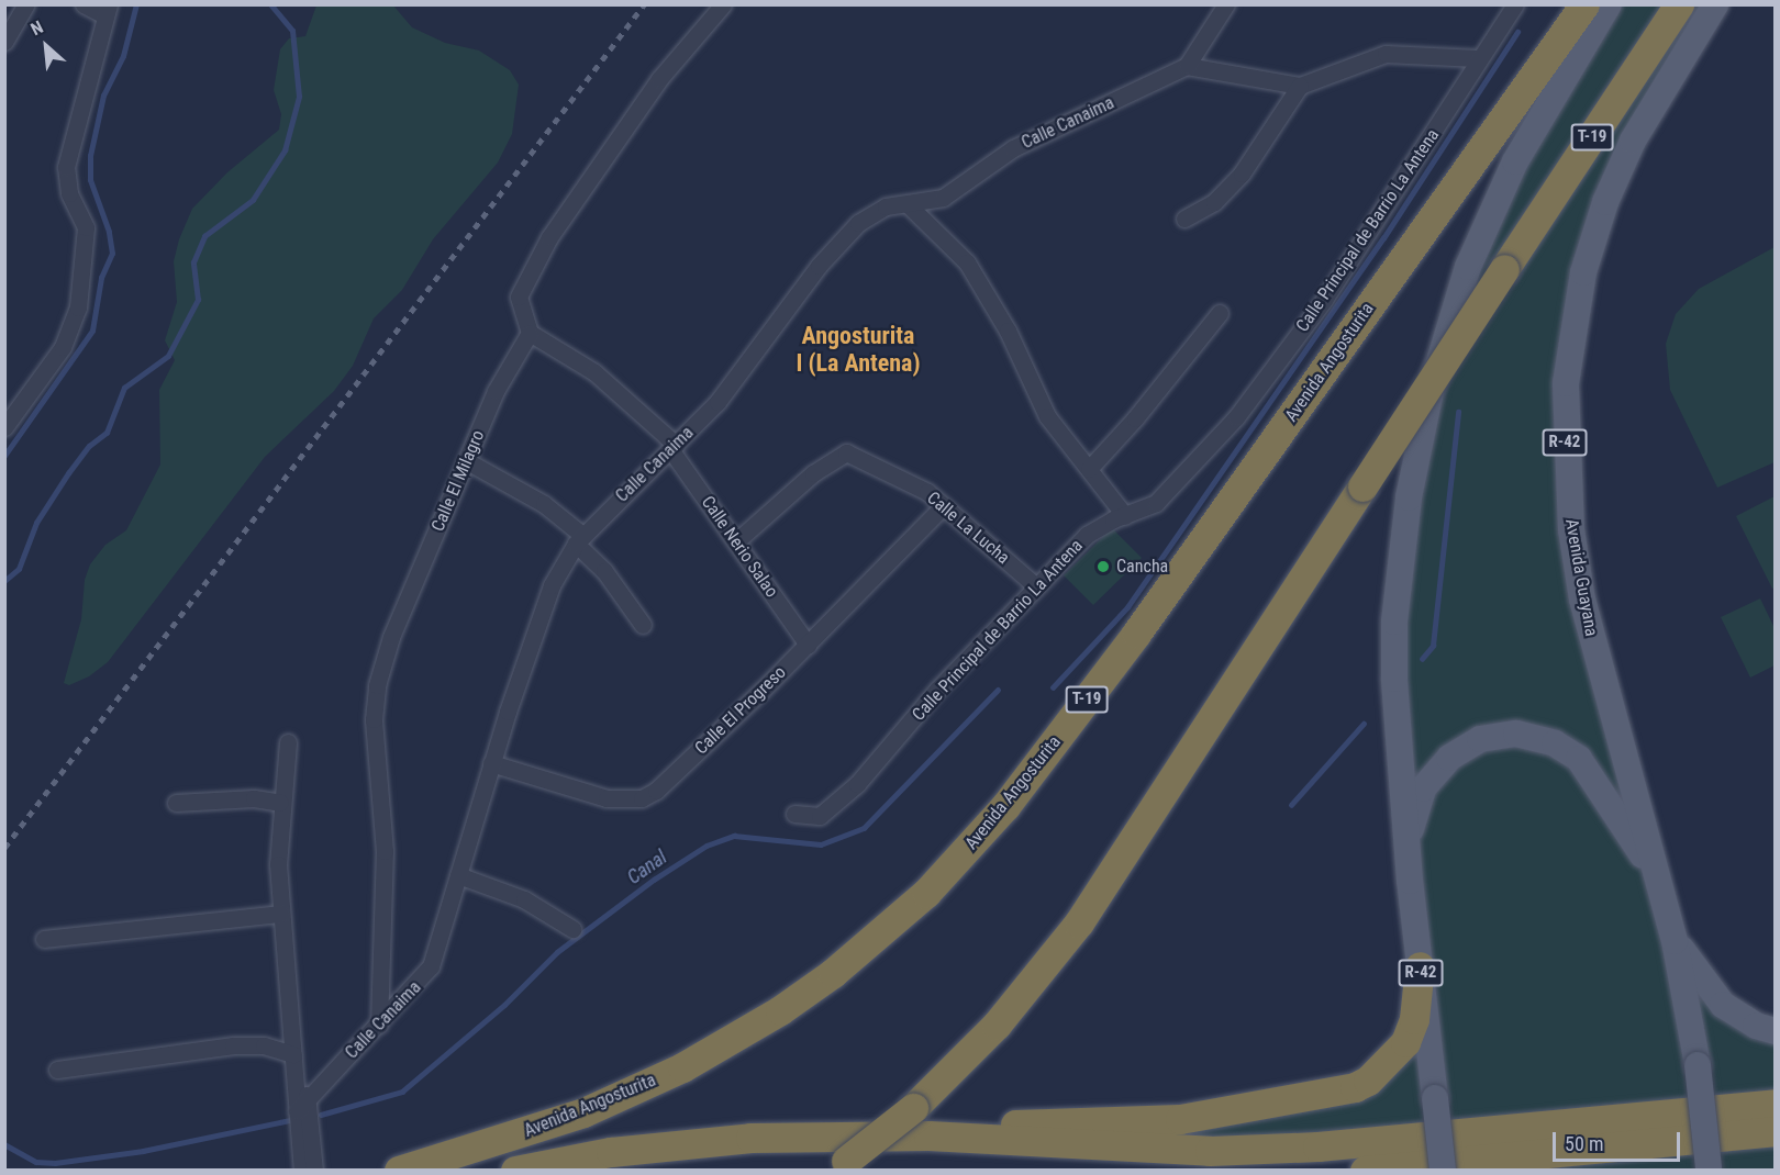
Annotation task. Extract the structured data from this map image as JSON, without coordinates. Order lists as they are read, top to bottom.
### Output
{
  "streets": {
    "highway": ["T-19", "Avenida Angosturita"],
    "main road": ["R-42", "Avenida Guayana"],
    "street": [
      "Calle Canaima",
      "Calle Principal de Barrio La Antena",
      "Calle El Milagro",
      "Calle La Lucha",
      "Calle Nerio Salao",
      "Calle El Progreso"
    ]
  },
  "crossings": [
    ["Calle Canaima", "Calle El Milagro"],
    ["Calle Canaima", "Calle Nerio Salao"],
    ["Calle Canaima", "Calle El Progreso"],
    ["T-19", "Avenida Angosturita"],
    ["Calle Principal de Barrio La Antena", "Calle La Lucha"],
    ["Calle El Milagro", "Calle Nerio Salao"],
    ["Calle La Lucha", "Calle Nerio Salao"],
    ["Calle La Lucha", "Calle El Progreso"],
    ["Calle Nerio Salao", "Calle El Progreso"]
  ],
  "districts": ["Angosturita I (La Antena)"],
  "water": ["Canal"],
  "places": ["Cancha"],
  "scale_bar": "50 m",
  "north": "top left"
}
